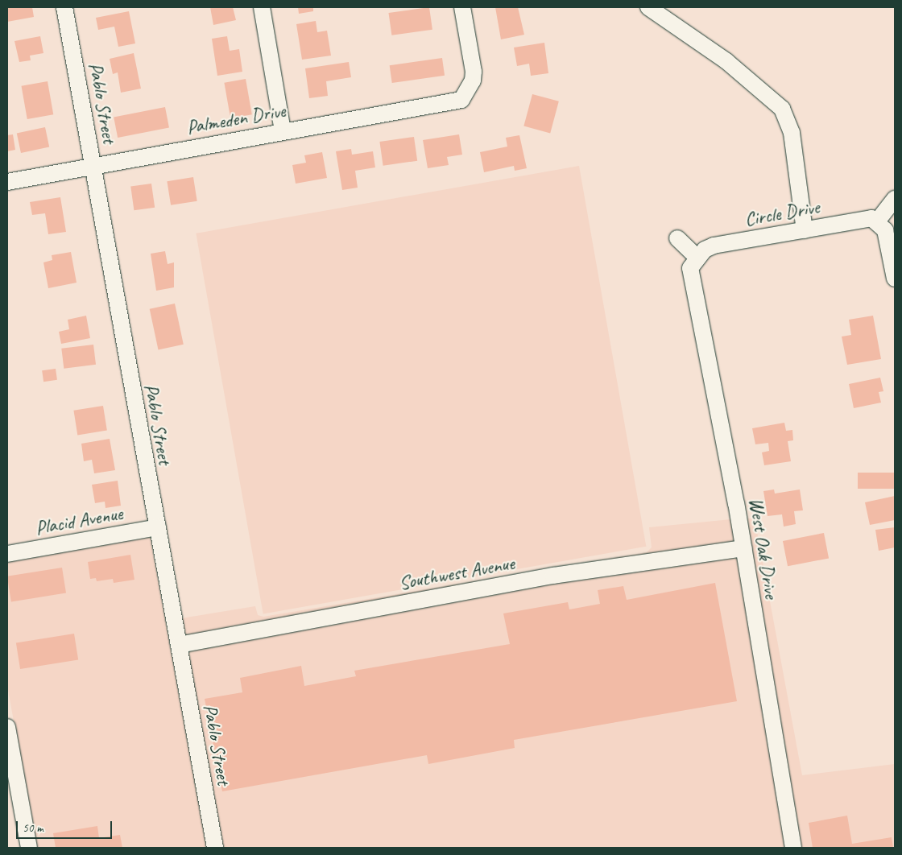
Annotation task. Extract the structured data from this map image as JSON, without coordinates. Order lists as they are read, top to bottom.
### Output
{
  "streets": {
    "street": [
      "Pablo Street",
      "Palmeden Drive",
      "Circle Drive",
      "Placid Avenue",
      "West Oak Drive",
      "Southwest Avenue"
    ]
  },
  "crossings": [
    ["Pablo Street", "Palmeden Drive"],
    ["Pablo Street", "Placid Avenue"],
    ["Pablo Street", "Southwest Avenue"],
    ["Circle Drive", "West Oak Drive"],
    ["West Oak Drive", "Southwest Avenue"]
  ],
  "scale_bar": "50 m"
}
